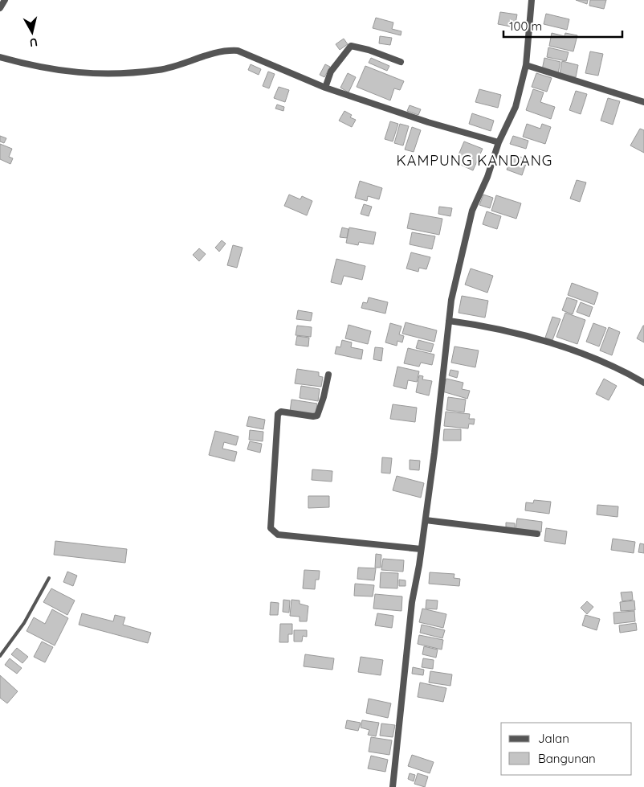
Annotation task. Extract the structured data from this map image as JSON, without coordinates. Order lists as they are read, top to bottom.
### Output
{
  "districts": ["KAMPUNG KANDANG"],
  "legend": ["Jalan", "Bangunan"],
  "scale_bar": "100 m",
  "north": "bottom"
}
